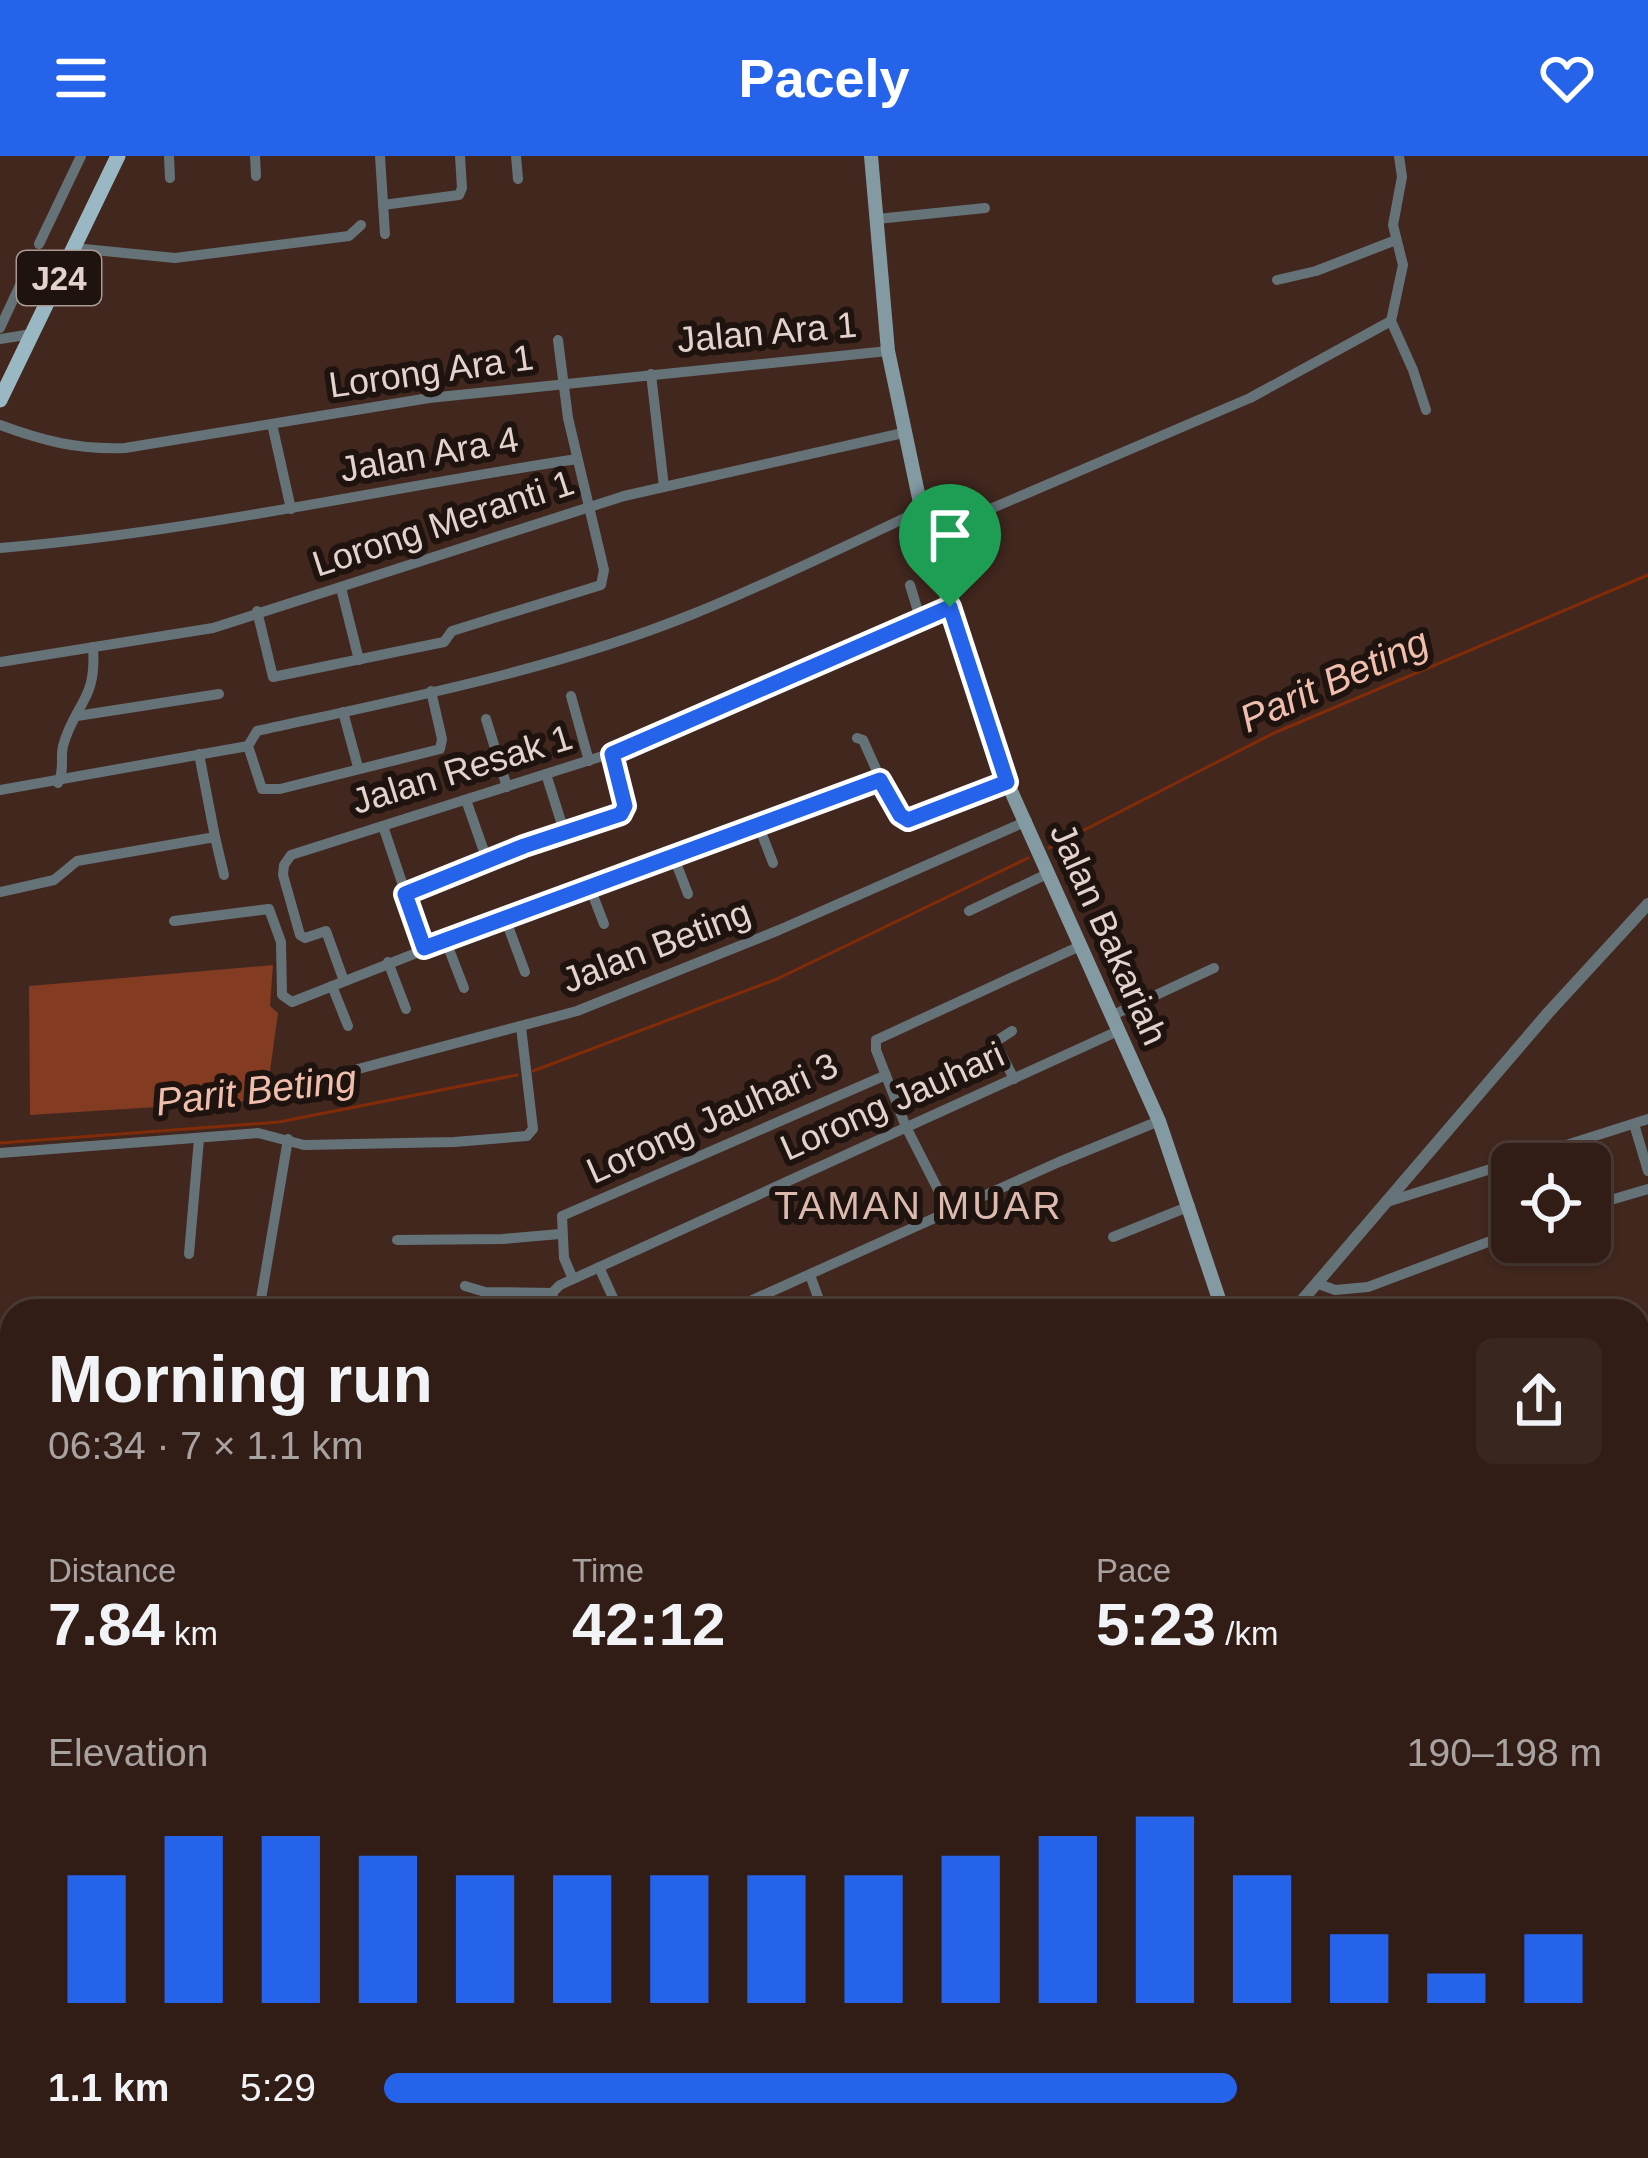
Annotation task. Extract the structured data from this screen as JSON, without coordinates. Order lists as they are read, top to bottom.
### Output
{
  "streets": {
    "main road": ["J24", "Jalan Bakariah"],
    "street": [
      "Jalan Ara 1",
      "Lorong Ara 1",
      "Jalan Ara 4",
      "Lorong Meranti 1",
      "Jalan Resak 1",
      "Jalan Beting",
      "Lorong Jauhari",
      "Lorong Jauhari 3"
    ]
  },
  "crossings": [
    ["Jalan Ara 1", "Lorong Ara 1"],
    ["Jalan Ara 1", "Jalan Bakariah"],
    ["Lorong Meranti 1", "Jalan Bakariah"],
    ["Jalan Resak 1", "Jalan Bakariah"],
    ["Jalan Bakariah", "Jalan Beting"],
    ["Jalan Bakariah", "Lorong Jauhari"],
    ["Lorong Jauhari", "Lorong Jauhari 3"]
  ],
  "districts": ["TAMAN MUAR"],
  "water": ["Parit Beting"],
  "page": {
    "header": "Pacely",
    "heading": ["Morning run", "06:34 · 7 × 1.1 km"],
    "stats": [
      ["Distance", "7.84 km"],
      ["Time", "42:12"],
      ["Pace", "5:23 /km"]
    ],
    "chart": ["Elevation", "190–198 m"],
    "list": [
      {
        "name": "1.1 km",
        "note": "5:29"
      }
    ]
  }
}
